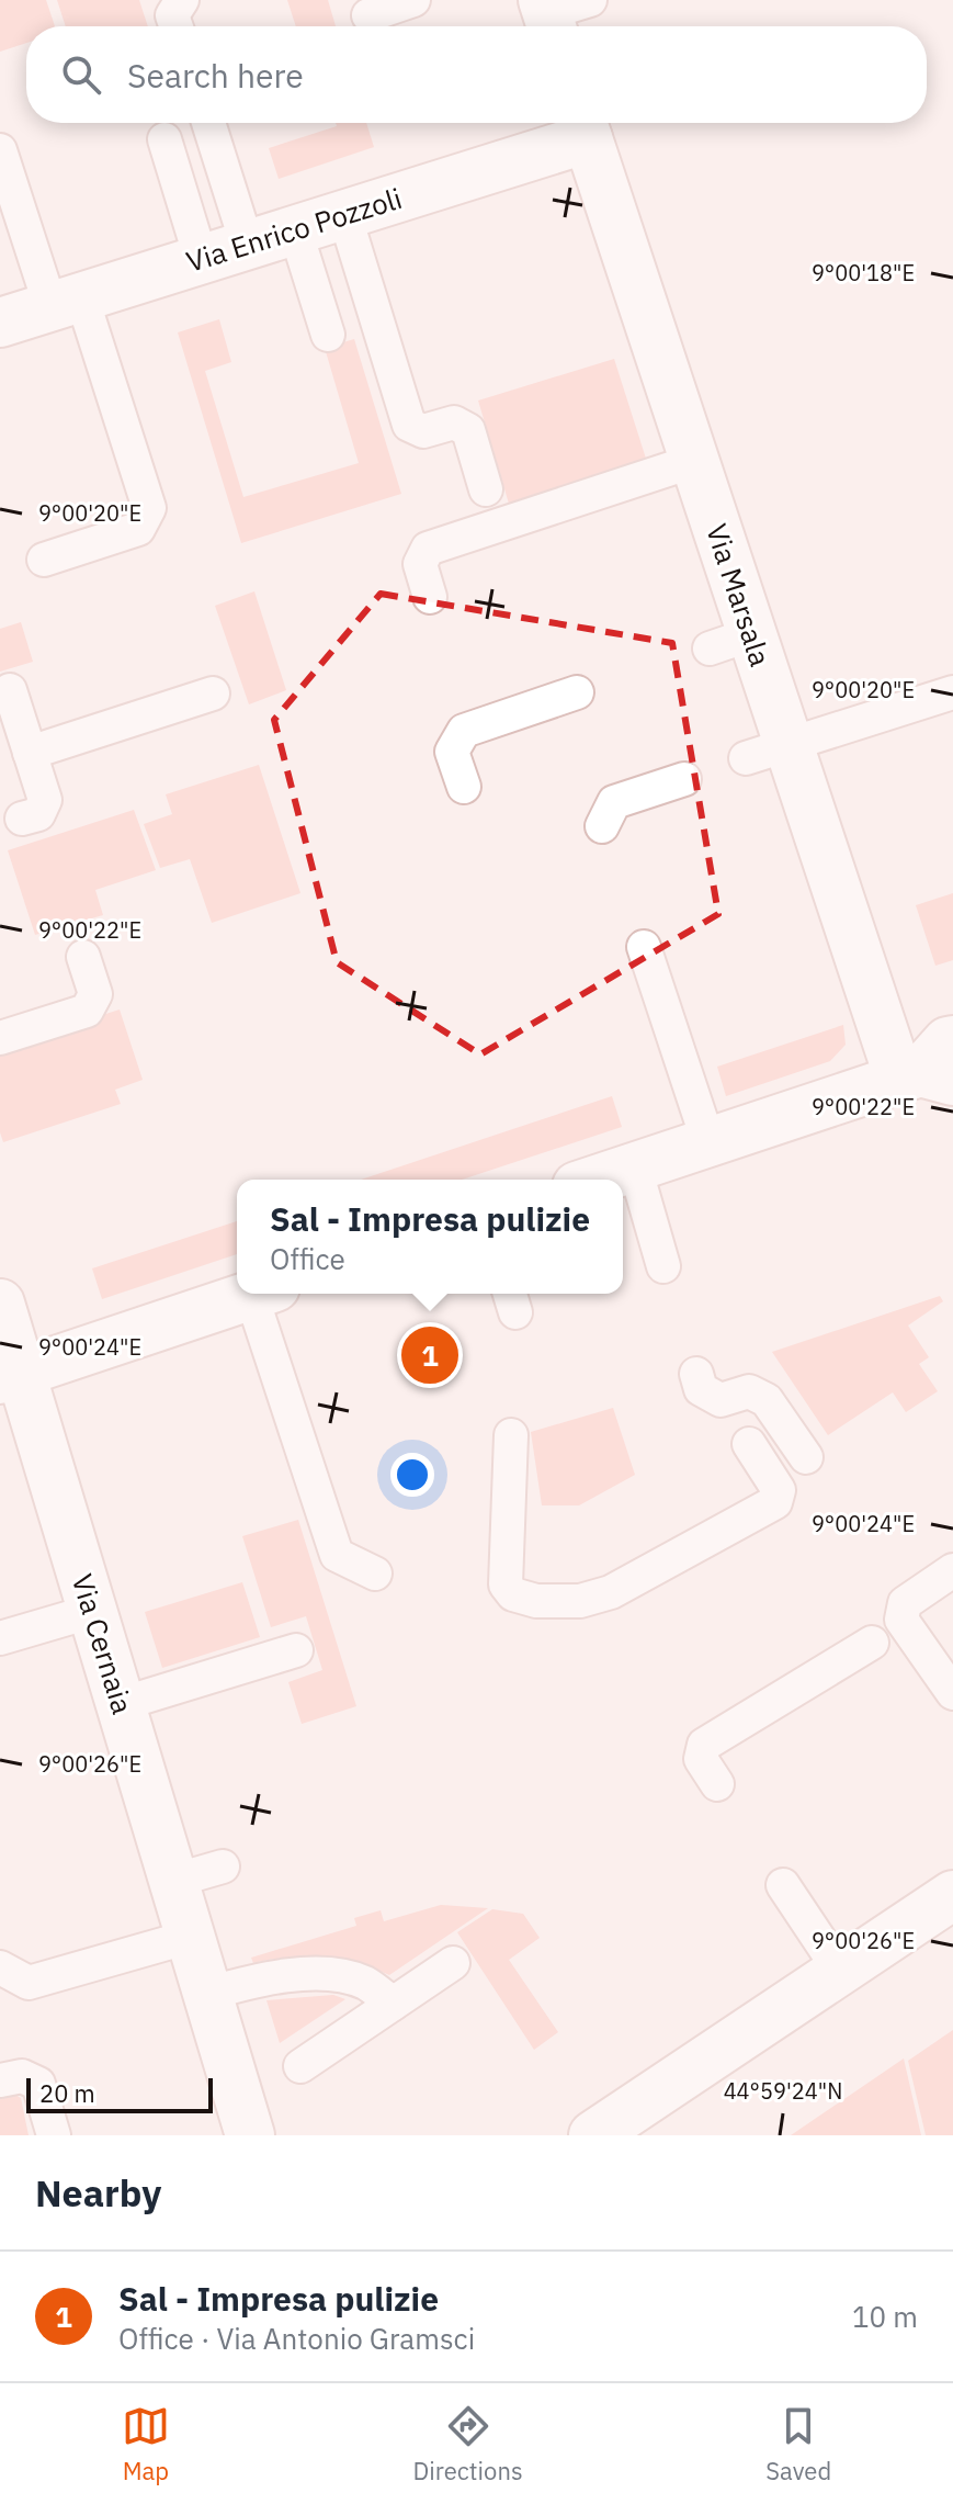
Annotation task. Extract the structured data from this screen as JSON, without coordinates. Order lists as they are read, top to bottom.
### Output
{
  "streets": {
    "street": ["Via Enrico Pozzoli", "Via Marsala", "Via Cernaia"]
  },
  "crossings": [
    ["Via Enrico Pozzoli", "Via Marsala"]
  ],
  "scale_bar": "20 m",
  "page": {
    "search": "Search here",
    "popup": ["Sal - Impresa pulizie", "Office"],
    "pins": "1",
    "scale": "20 m",
    "heading": "Nearby",
    "list": [
      {
        "mark": "1",
        "name": "Sal - Impresa pulizie",
        "note": "Office · Via Antonio Gramsci",
        "value": "10 m"
      }
    ],
    "nav": ["Map", "Directions", "Saved"]
  },
  "coordinates": [
    "9°00'18\"E",
    "9°00'20\"E",
    "9°00'22\"E",
    "9°00'24\"E",
    "9°00'26\"E",
    "44°59'24\"N"
  ]
}
